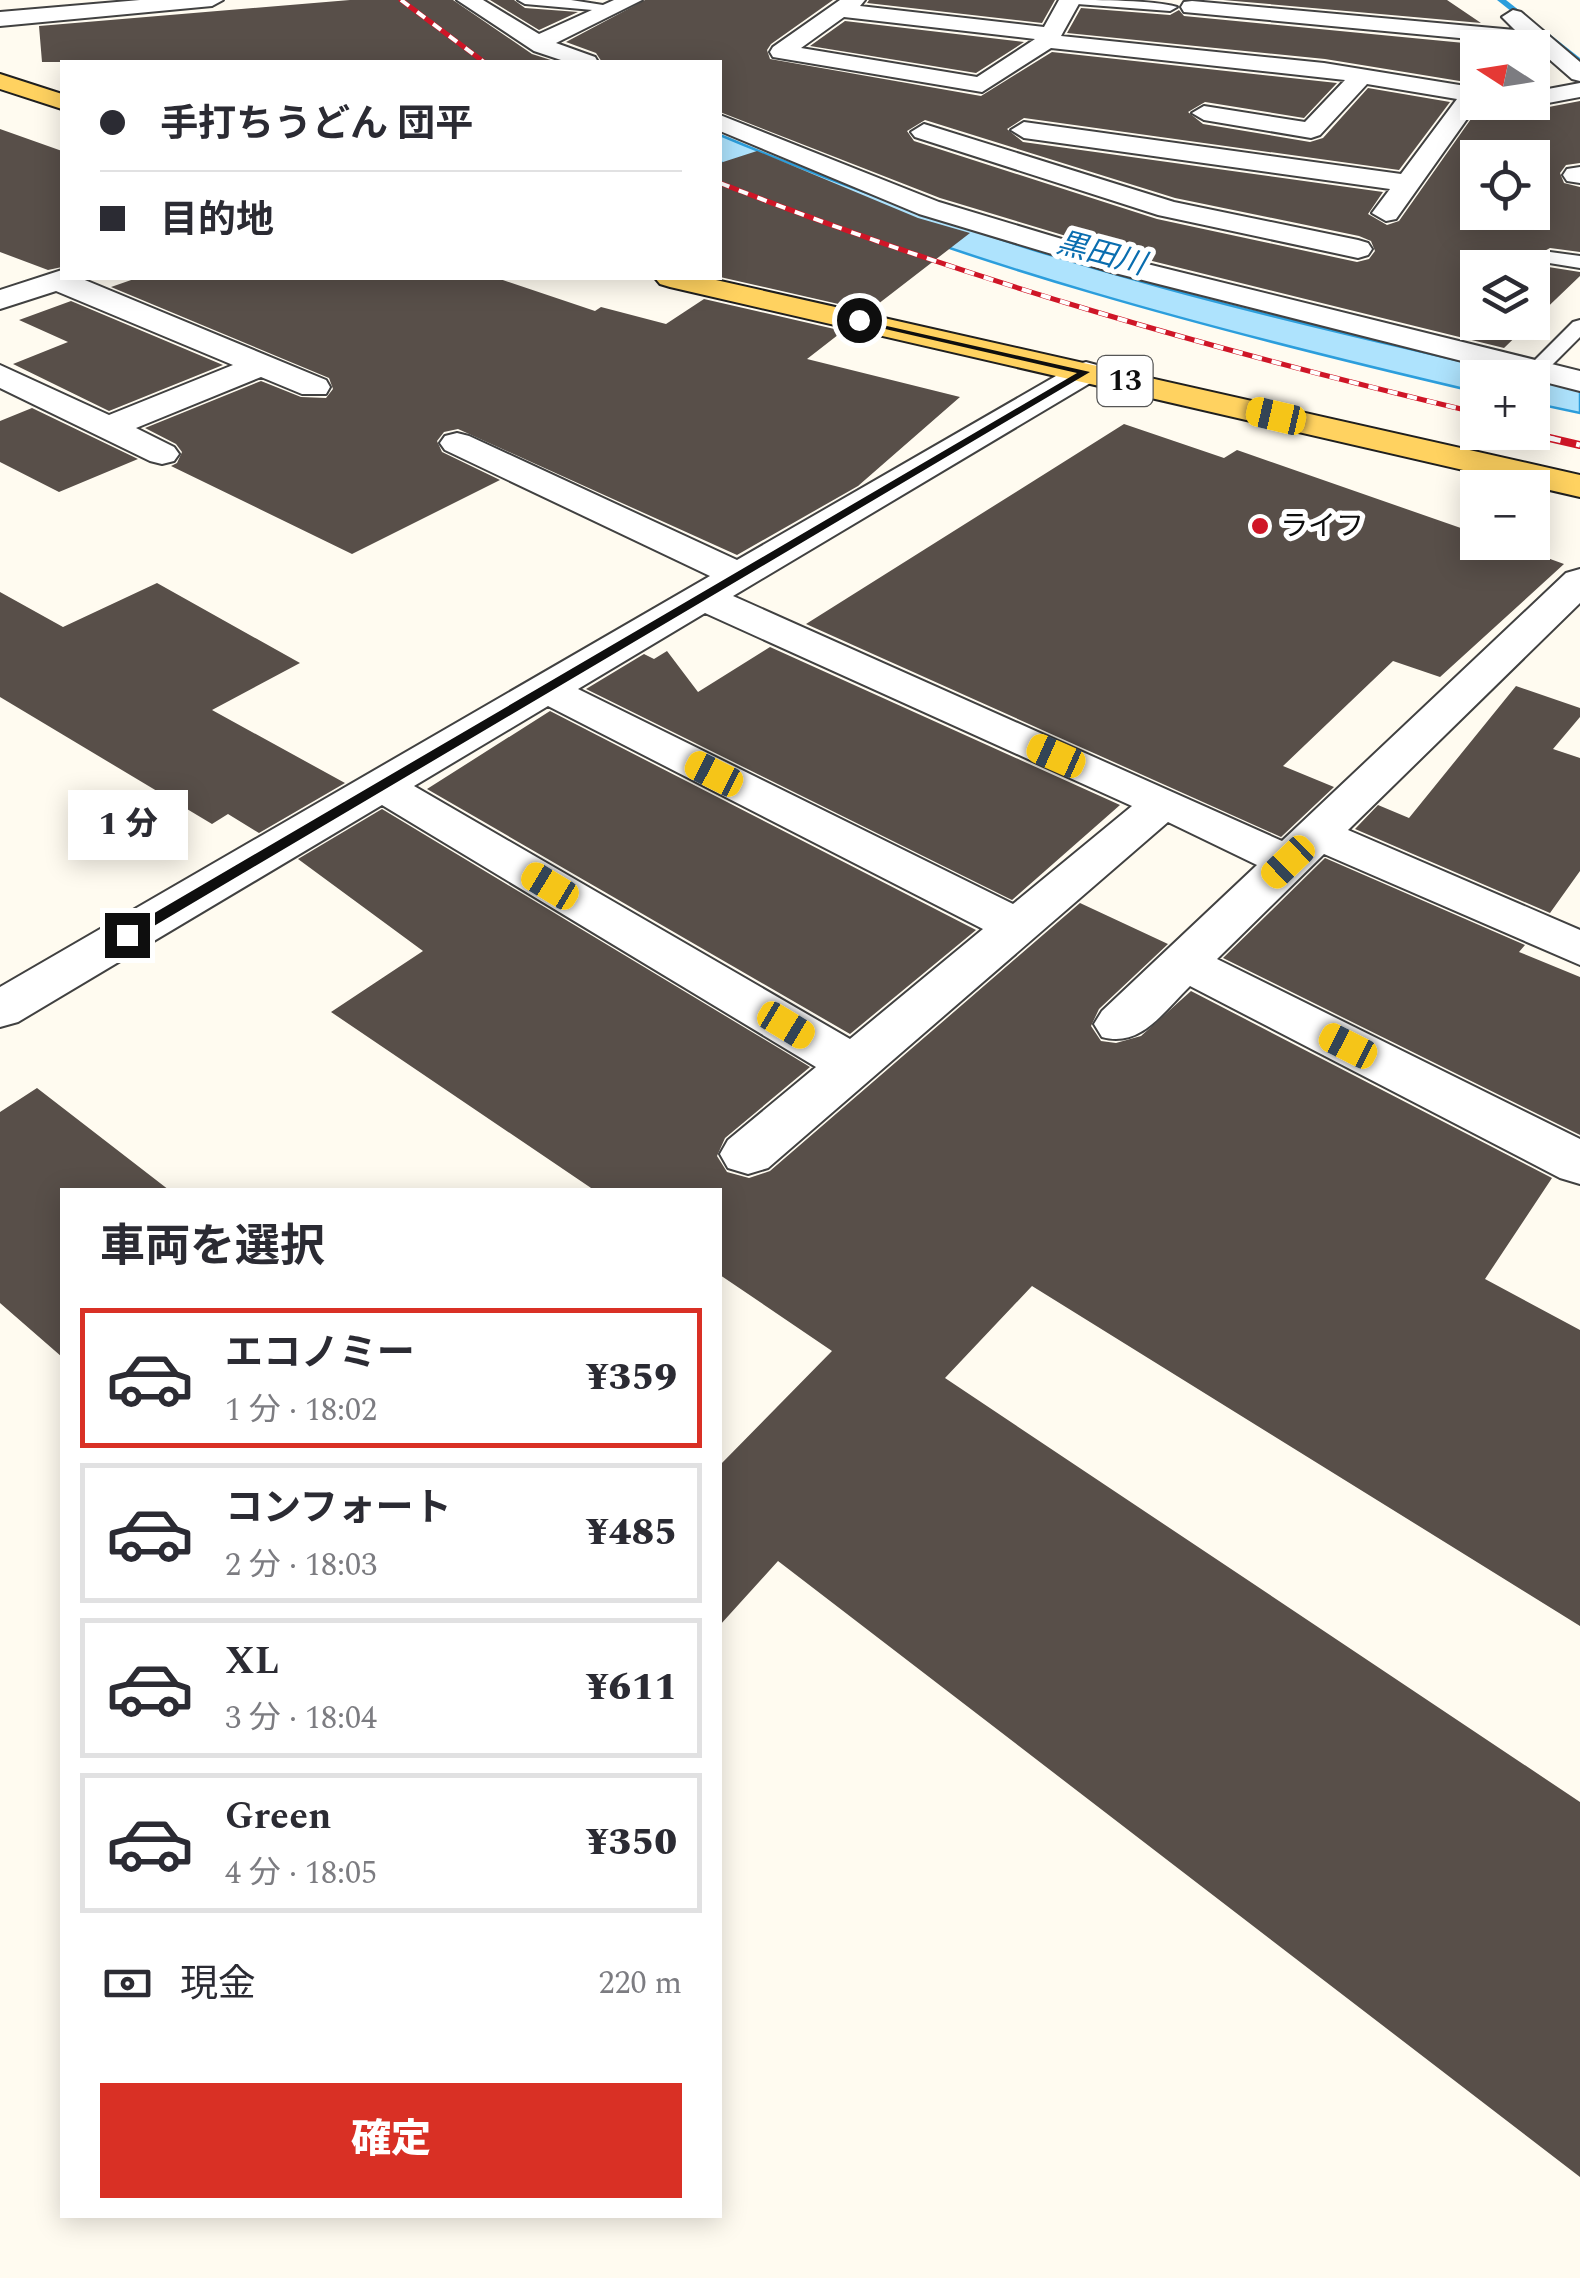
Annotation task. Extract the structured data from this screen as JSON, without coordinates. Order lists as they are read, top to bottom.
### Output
{
  "streets": {
    "main road": ["13"]
  },
  "water": ["黒田川"],
  "places": ["ライフ"],
  "north": "left",
  "page": {
    "map_buttons": ["+", "−"],
    "banner": ["手打ちうどん 団平", "目的地"],
    "bubble": "1 分",
    "heading": "車両を選択",
    "list": [
      {
        "name": "エコノミー",
        "note": "1 分 · 18:02",
        "value": "¥359"
      },
      {
        "name": "コンフォート",
        "note": "2 分 · 18:03",
        "value": "¥485"
      },
      {
        "name": "XL",
        "note": "3 分 · 18:04",
        "value": "¥611"
      },
      {
        "name": "Green",
        "note": "4 分 · 18:05",
        "value": "¥350"
      }
    ],
    "pay": ["現金", "220 m"],
    "buttons": "確定"
  }
}
